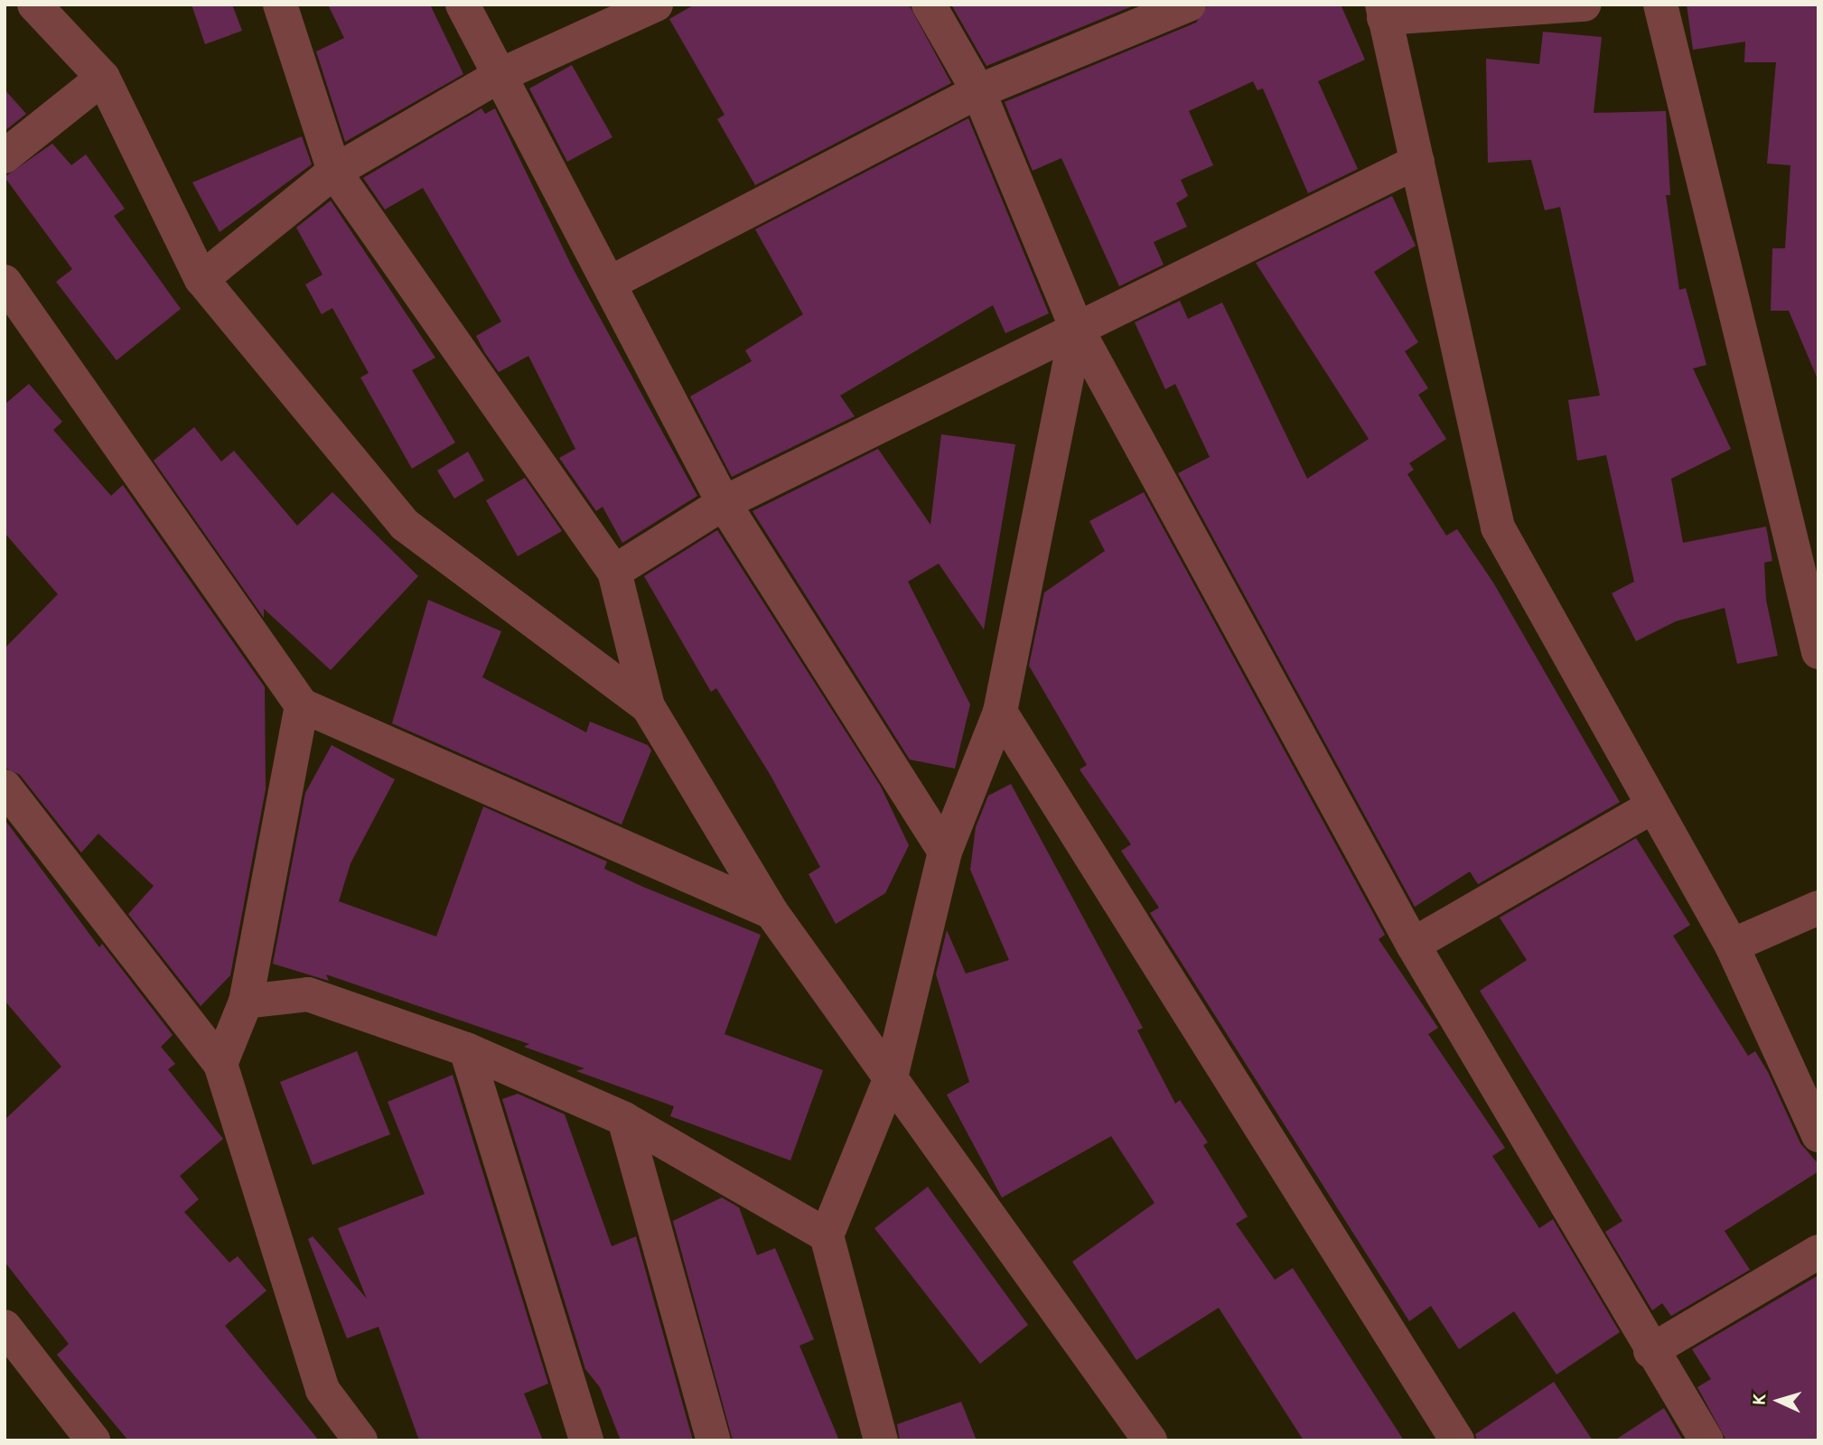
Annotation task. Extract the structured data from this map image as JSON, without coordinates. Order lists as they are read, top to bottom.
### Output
{
  "north": "left"
}
